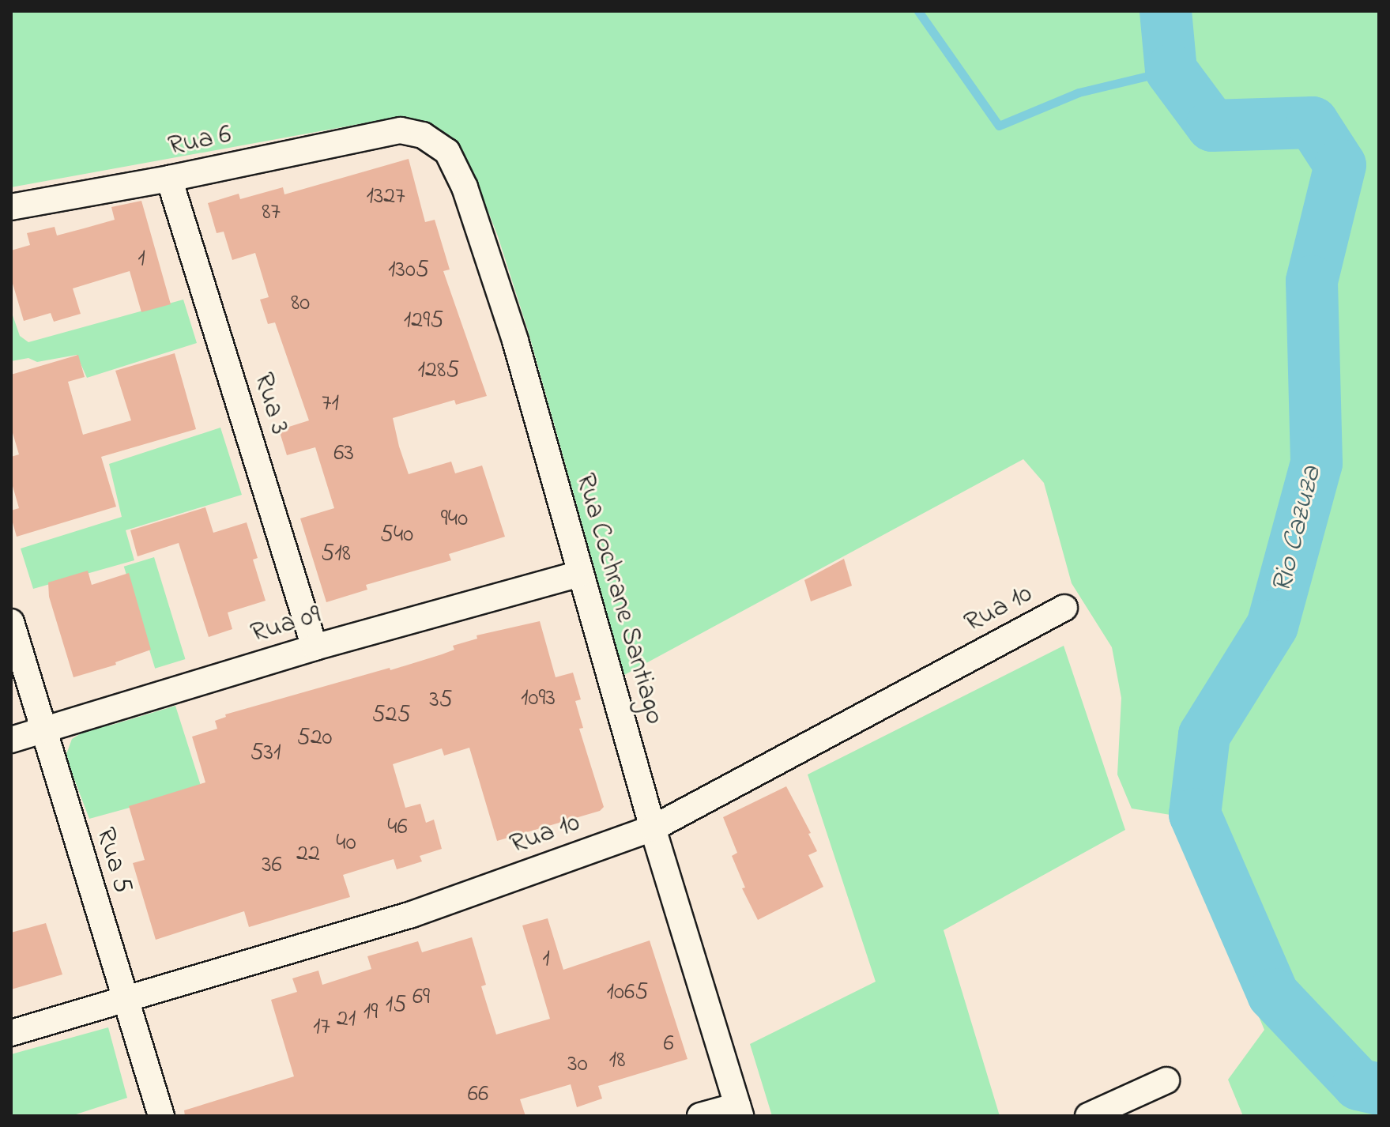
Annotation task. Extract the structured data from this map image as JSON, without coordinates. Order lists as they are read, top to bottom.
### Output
{
  "streets": {
    "street": [
      "Rua 6",
      "Rua 3",
      "Rua Cochrane Santiago",
      "Rua 10",
      "Rua 09",
      "Rua 5"
    ]
  },
  "crossings": [
    ["Rua 6", "Rua 3"],
    ["Rua 6", "Rua Cochrane Santiago"],
    ["Rua 3", "Rua 09"],
    ["Rua Cochrane Santiago", "Rua 10"],
    ["Rua Cochrane Santiago", "Rua 09"],
    ["Rua 10", "Rua 5"],
    ["Rua 09", "Rua 5"]
  ],
  "water": ["Rio Cazuza"],
  "house_numbers": [
    "1327",
    "87",
    "1",
    "1305",
    "80",
    "1295",
    "1285",
    "71",
    "63",
    "940",
    "540",
    "518",
    "1093",
    "35",
    "525",
    "520",
    "531",
    "46",
    "40",
    "22",
    "36",
    "1",
    "1065",
    "69",
    "15",
    "19",
    "21",
    "17",
    "6",
    "18",
    "30",
    "66"
  ]
}
